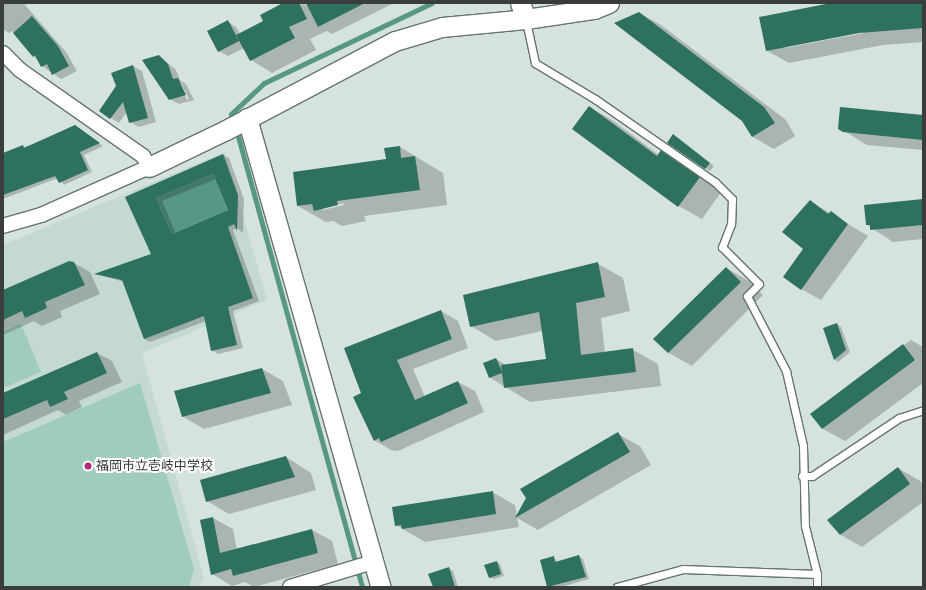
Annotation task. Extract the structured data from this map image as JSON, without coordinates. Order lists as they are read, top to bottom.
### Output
{
  "places": ["福岡市立壱岐中学校"]
}
